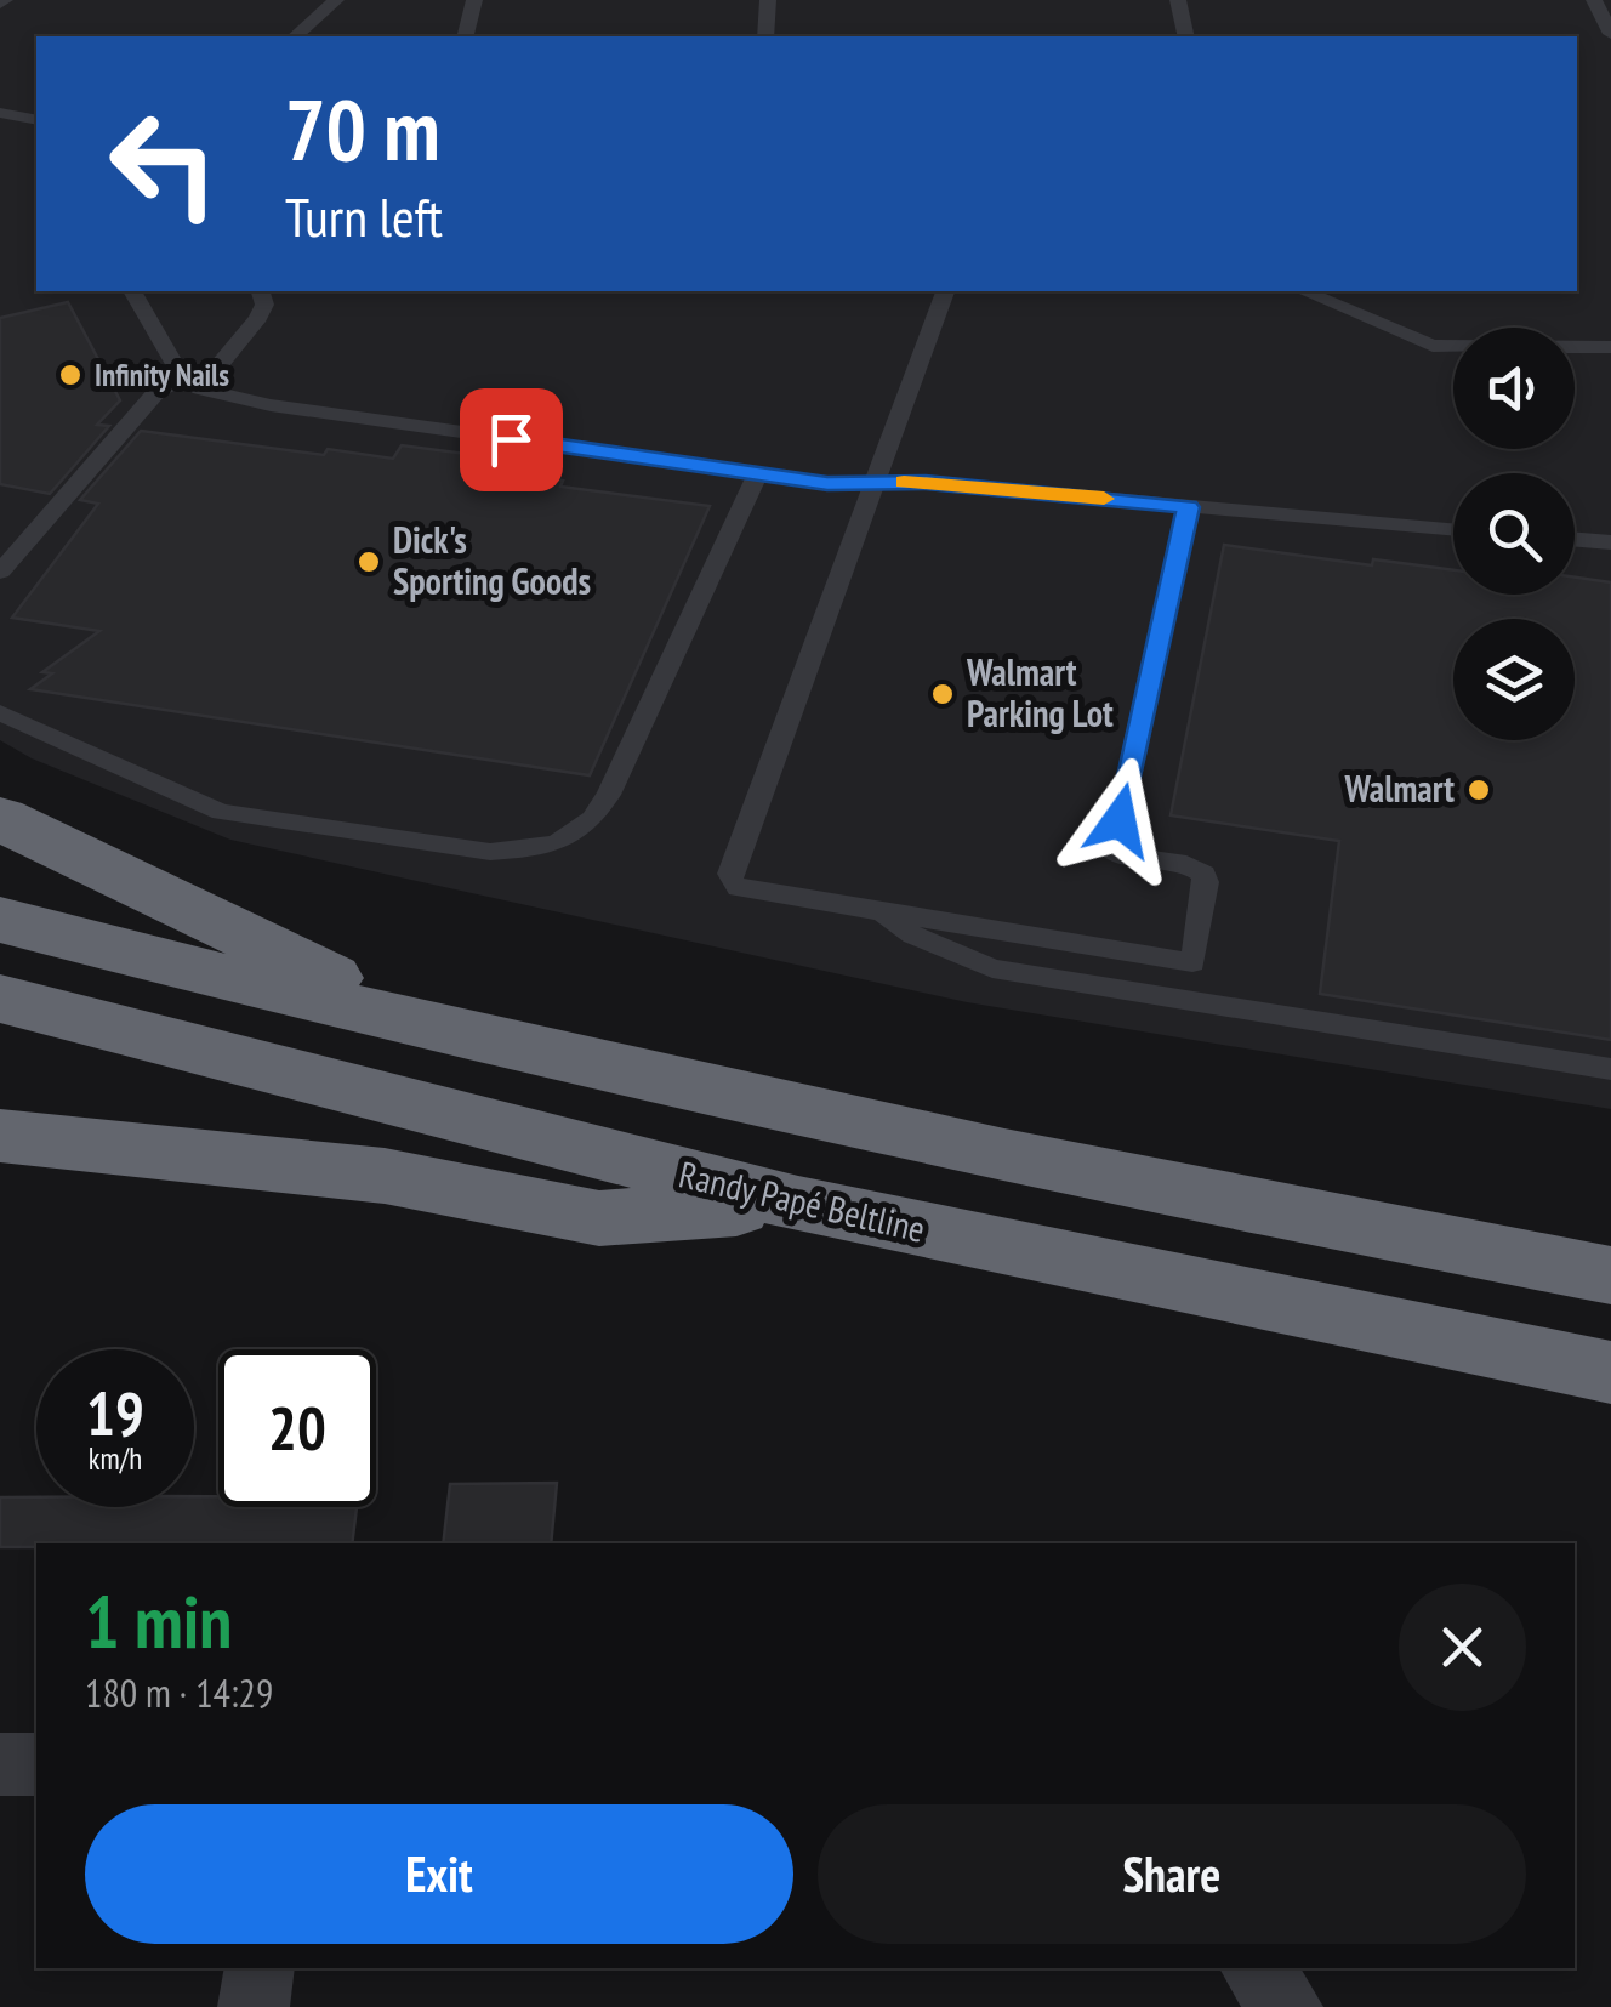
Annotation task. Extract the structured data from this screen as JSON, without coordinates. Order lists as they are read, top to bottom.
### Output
{
  "streets": {
    "highway": ["Randy Papé Beltline"]
  },
  "places": [
    "Infinity Nails",
    "Dick's Sporting Goods",
    "Walmart Parking Lot",
    "Walmart"
  ],
  "page": {
    "turn": ["70 m", "Turn left"],
    "speed": "19 km/h",
    "limit": "20",
    "heading": ["1 min", "180 m · 14:29"],
    "buttons": ["Exit", "Share"]
  }
}
